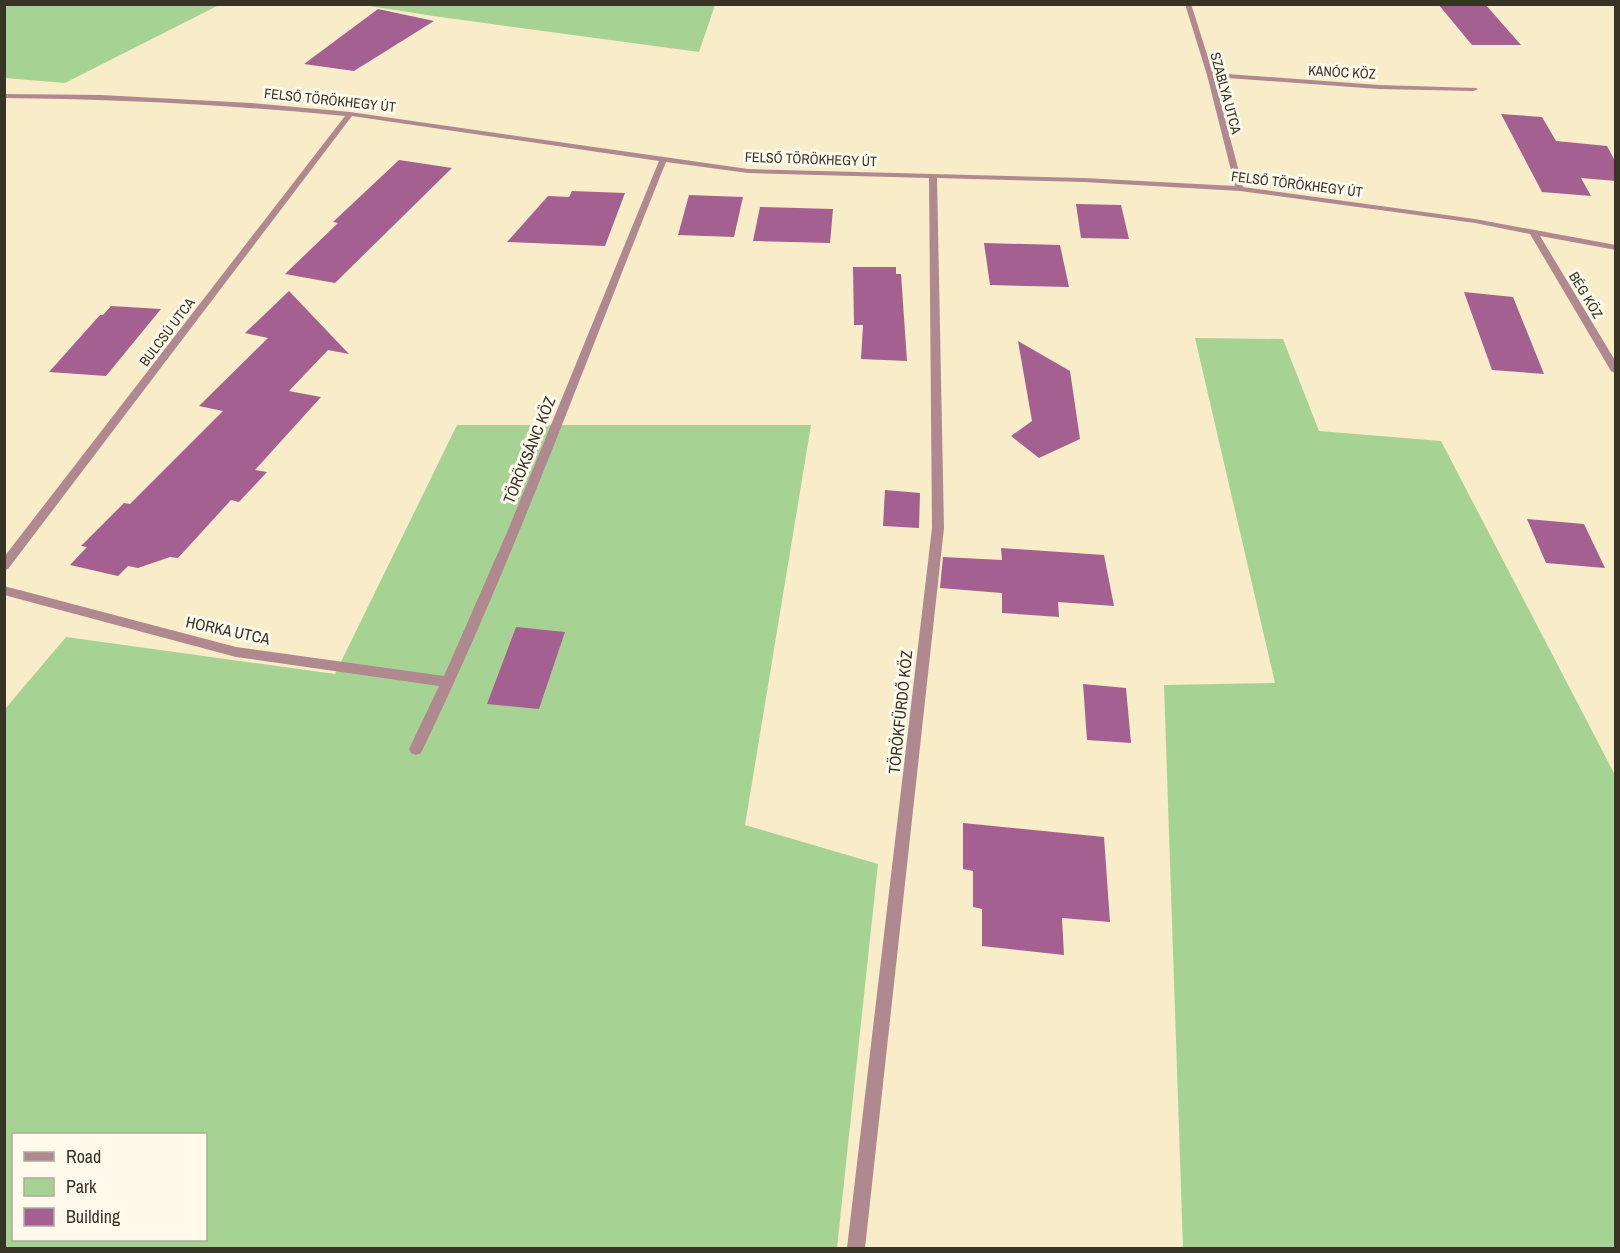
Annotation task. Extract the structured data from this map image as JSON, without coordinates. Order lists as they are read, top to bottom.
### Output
{
  "streets": {
    "street": [
      "KANÓC KÖZ",
      "SZABLYA UTCA",
      "FELSŐ TÖRÖKHEGY ÚT",
      "BÉG KÖZ",
      "BULCSÚ UTCA",
      "TÖRÖKSÁNC KÖZ",
      "HORKA UTCA",
      "TÖRÖKFÜRDŐ KÖZ"
    ]
  },
  "crossings": [
    ["KANÓC KÖZ", "SZABLYA UTCA"],
    ["SZABLYA UTCA", "FELSŐ TÖRÖKHEGY ÚT"],
    ["FELSŐ TÖRÖKHEGY ÚT", "BÉG KÖZ"],
    ["FELSŐ TÖRÖKHEGY ÚT", "BULCSÚ UTCA"],
    ["FELSŐ TÖRÖKHEGY ÚT", "TÖRÖKSÁNC KÖZ"],
    ["FELSŐ TÖRÖKHEGY ÚT", "TÖRÖKFÜRDŐ KÖZ"],
    ["TÖRÖKSÁNC KÖZ", "HORKA UTCA"]
  ],
  "legend": ["Road", "Park", "Building"]
}
